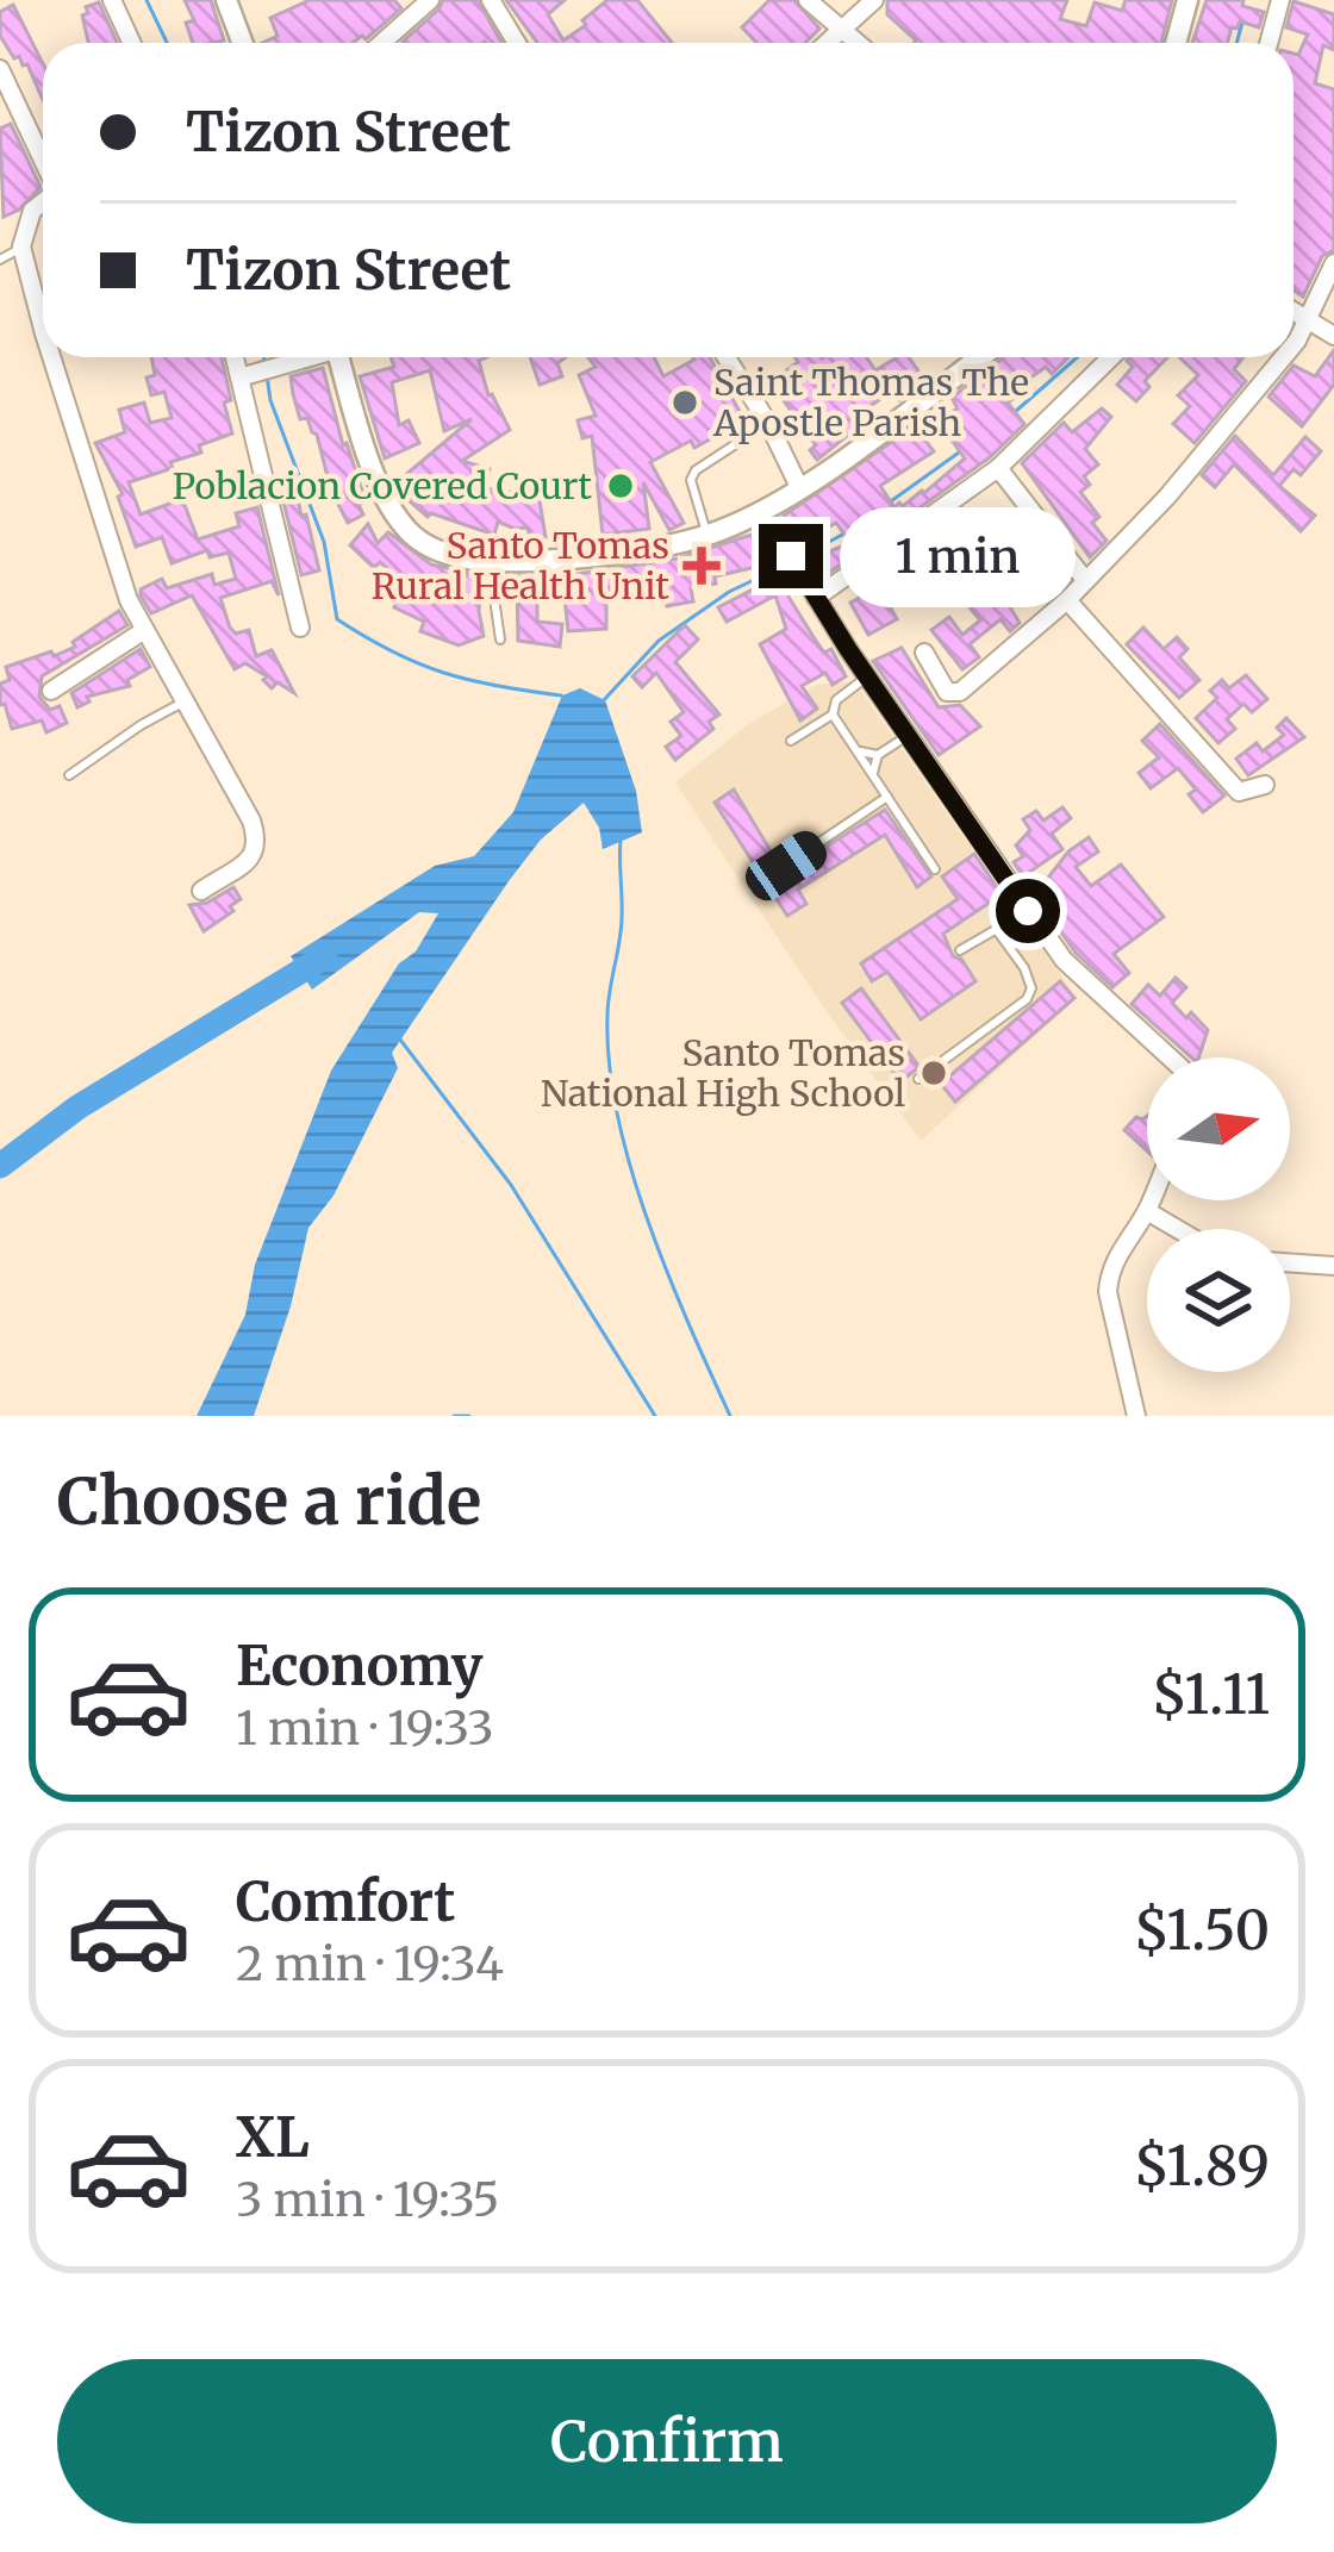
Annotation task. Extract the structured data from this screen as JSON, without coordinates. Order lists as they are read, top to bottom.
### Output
{
  "places": {
    "other": ["Saint Thomas The Apostle Parish", "Poblacion Covered Court", "Santo Tomas National High School"],
    "health": ["Santo Tomas Rural Health Unit"]
  },
  "north": "right",
  "page": {
    "banner": ["Tizon Street", "Tizon Street"],
    "bubble": "1 min",
    "heading": "Choose a ride",
    "list": [
      {
        "name": "Economy",
        "note": "1 min · 19:33",
        "value": "$1.11"
      },
      {
        "name": "Comfort",
        "note": "2 min · 19:34",
        "value": "$1.50"
      },
      {
        "name": "XL",
        "note": "3 min · 19:35",
        "value": "$1.89"
      }
    ],
    "buttons": "Confirm"
  }
}
